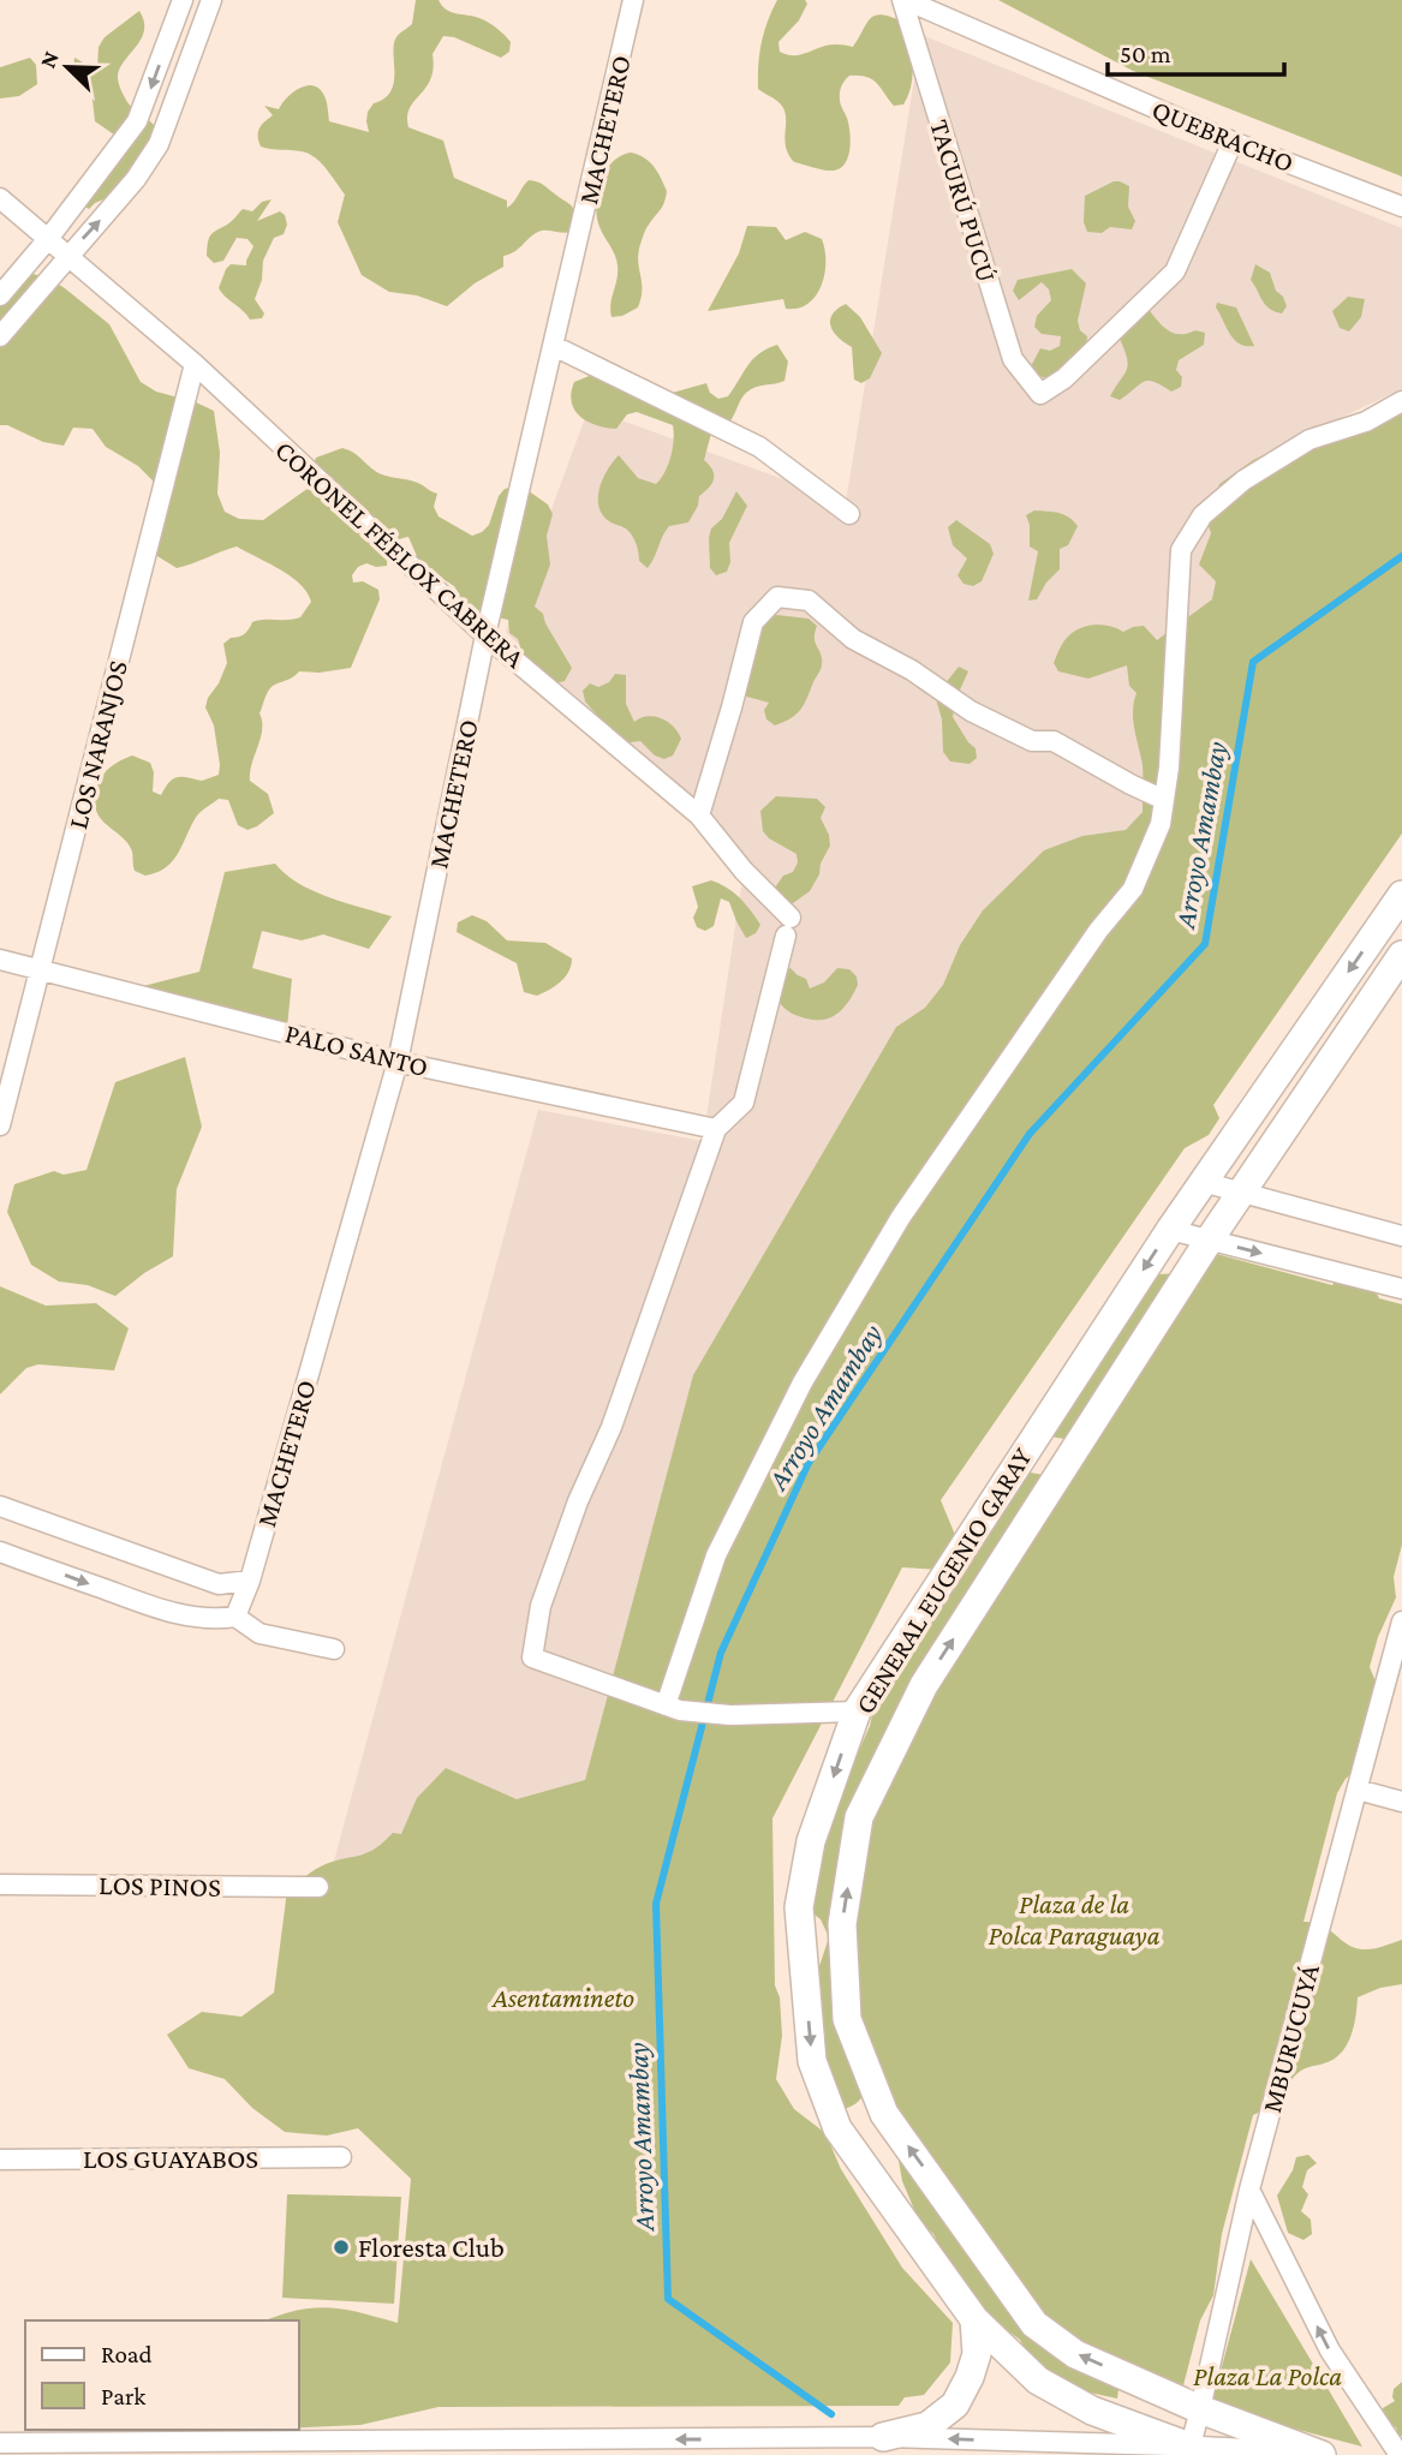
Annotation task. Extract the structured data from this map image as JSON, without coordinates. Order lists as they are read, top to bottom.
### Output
{
  "streets": {
    "street": [
      "MACHETERO",
      "QUEBRACHO",
      "TACURÚ PUCÚ",
      "CORONEL FÉELOX CABRERA",
      "LOS NARANJOS",
      "PALO SANTO",
      "GENERAL EUGENIO GARAY",
      "LOS PINOS",
      "MBURUCUYÁ",
      "LOS GUAYABOS"
    ]
  },
  "crossings": [
    ["MACHETERO", "CORONEL FÉELOX CABRERA"],
    ["MACHETERO", "PALO SANTO"],
    ["QUEBRACHO", "TACURÚ PUCÚ"],
    ["CORONEL FÉELOX CABRERA", "LOS NARANJOS"],
    ["CORONEL FÉELOX CABRERA", "PALO SANTO"],
    ["LOS NARANJOS", "PALO SANTO"],
    ["GENERAL EUGENIO GARAY", "MBURUCUYÁ"]
  ],
  "water": ["Arroyo Amambay"],
  "parks": ["Plaza de la Polca Paraguaya", "Asentamineto", "Plaza La Polca"],
  "places": ["Floresta Club"],
  "legend": ["Road", "Park"],
  "scale_bar": "50 m",
  "north": "top left"
}
